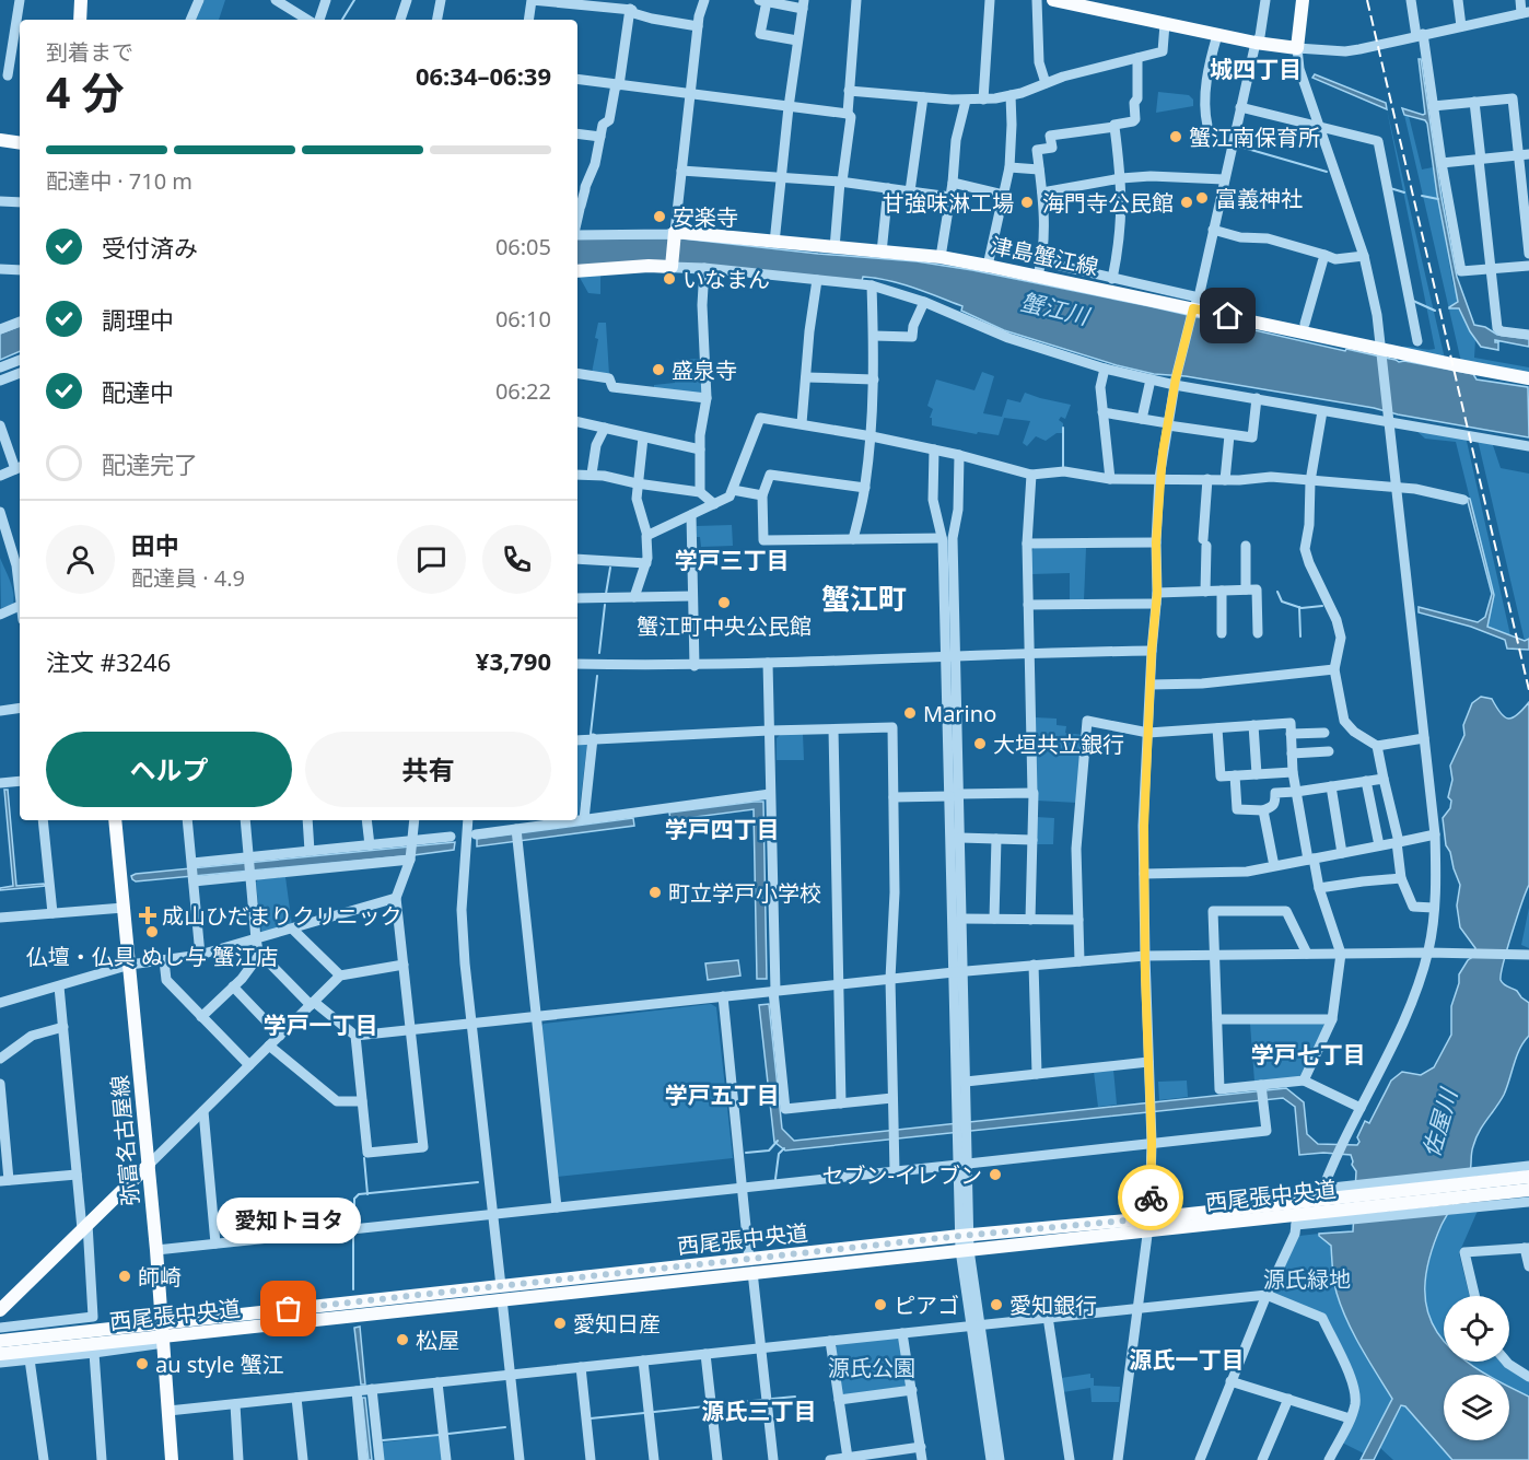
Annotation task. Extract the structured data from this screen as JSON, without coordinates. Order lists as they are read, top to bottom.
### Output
{
  "streets": {
    "main road": ["津島蟹江線", "弥富名古屋線", "西尾張中央道"]
  },
  "crossings": [
    ["弥富名古屋線", "西尾張中央道"]
  ],
  "districts": [
    "城四丁目",
    "学戸三丁目",
    "蟹江町",
    "学戸四丁目",
    "学戸一丁目",
    "学戸七丁目",
    "学戸五丁目",
    "源氏一丁目",
    "源氏三丁目"
  ],
  "water": ["蟹江川", "佐屋川"],
  "parks": ["源氏緑地", "源氏公園"],
  "places": {
    "other": [
      "蟹江南保育所",
      "富義神社",
      "甘強味淋工場",
      "海門寺公民館",
      "安楽寺",
      "いなまん",
      "盛泉寺",
      "蟹江町中央公民館",
      "Marino",
      "大垣共立銀行",
      "町立学戸小学校",
      "仏壇・仏具 ぬし与 蟹江店",
      "セブン-イレブン",
      "師崎",
      "ピアゴ",
      "愛知銀行",
      "愛知トヨタ",
      "愛知日産",
      "松屋",
      "au style 蟹江"
    ],
    "health": ["成山ひだまりクリニック"]
  },
  "page": {
    "heading": ["4 分", "到着まで", "06:34–06:39"],
    "panel": [
      "田中",
      "配達員 · 4.9",
      "注文 #3246",
      "¥3,790"
    ],
    "bar": "配達中 · 710 m",
    "list": [
      ["受付済み", "06:05"],
      ["調理中", "06:10"],
      ["配達中", "06:22"],
      "配達完了"
    ],
    "buttons": ["ヘルプ", "共有"],
    "bubble": "愛知トヨタ"
  }
}
